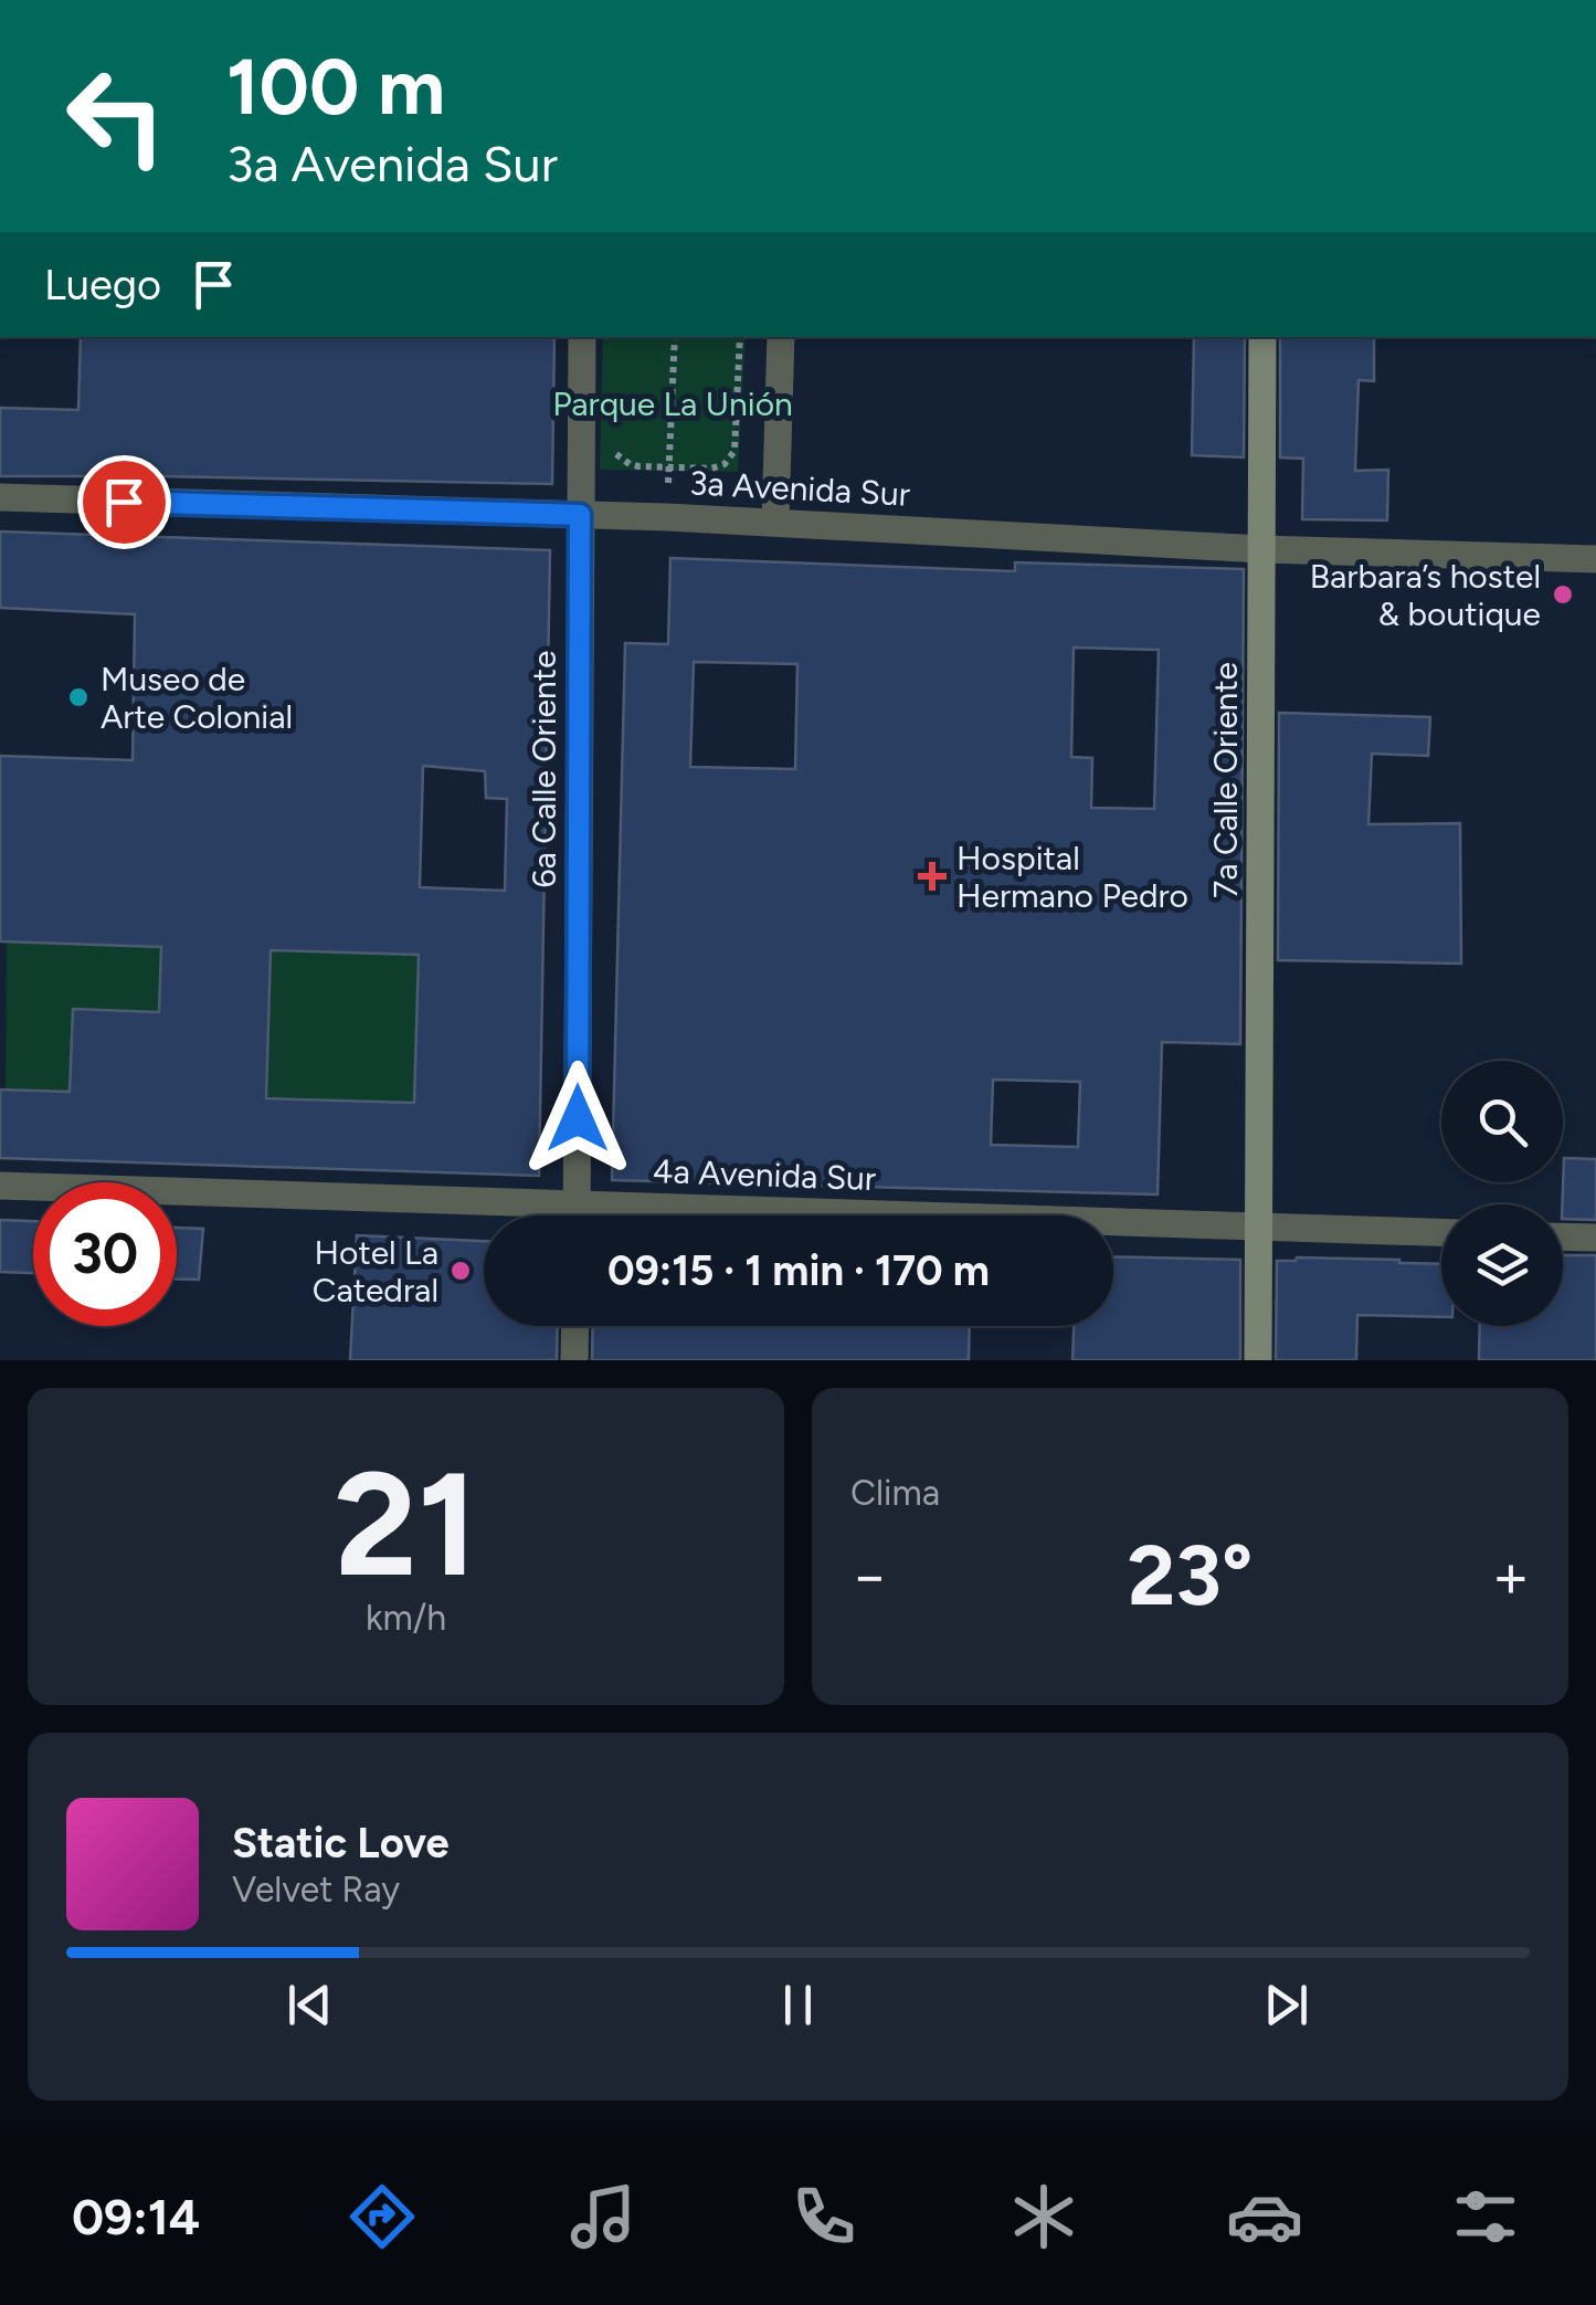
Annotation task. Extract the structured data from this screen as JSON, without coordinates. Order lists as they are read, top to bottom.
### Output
{
  "streets": {
    "main road": ["7a Calle Oriente"],
    "street": ["3a Avenida Sur", "6a Calle Oriente", "4a Avenida Sur"]
  },
  "crossings": [
    ["3a Avenida Sur", "6a Calle Oriente"],
    ["3a Avenida Sur", "7a Calle Oriente"],
    ["6a Calle Oriente", "4a Avenida Sur"],
    ["7a Calle Oriente", "4a Avenida Sur"]
  ],
  "parks": ["Parque La Unión"],
  "places": {
    "other": ["Barbara’s hostel & boutique", "Museo de Arte Colonial", "Hotel La Catedral"],
    "health": ["Hospital Hermano Pedro"]
  },
  "page": {
    "turn": ["100 m", "3a Avenida Sur"],
    "then": "Luego",
    "limit": "30",
    "trip": "09:15 · 1 min · 170 m",
    "tile": [
      ["21", "km/h"],
      "Clima"
    ],
    "heat": ["−", "23°", "+"],
    "song": ["Static Love", "Velvet Ray"],
    "tabs": "09:14"
  }
}
